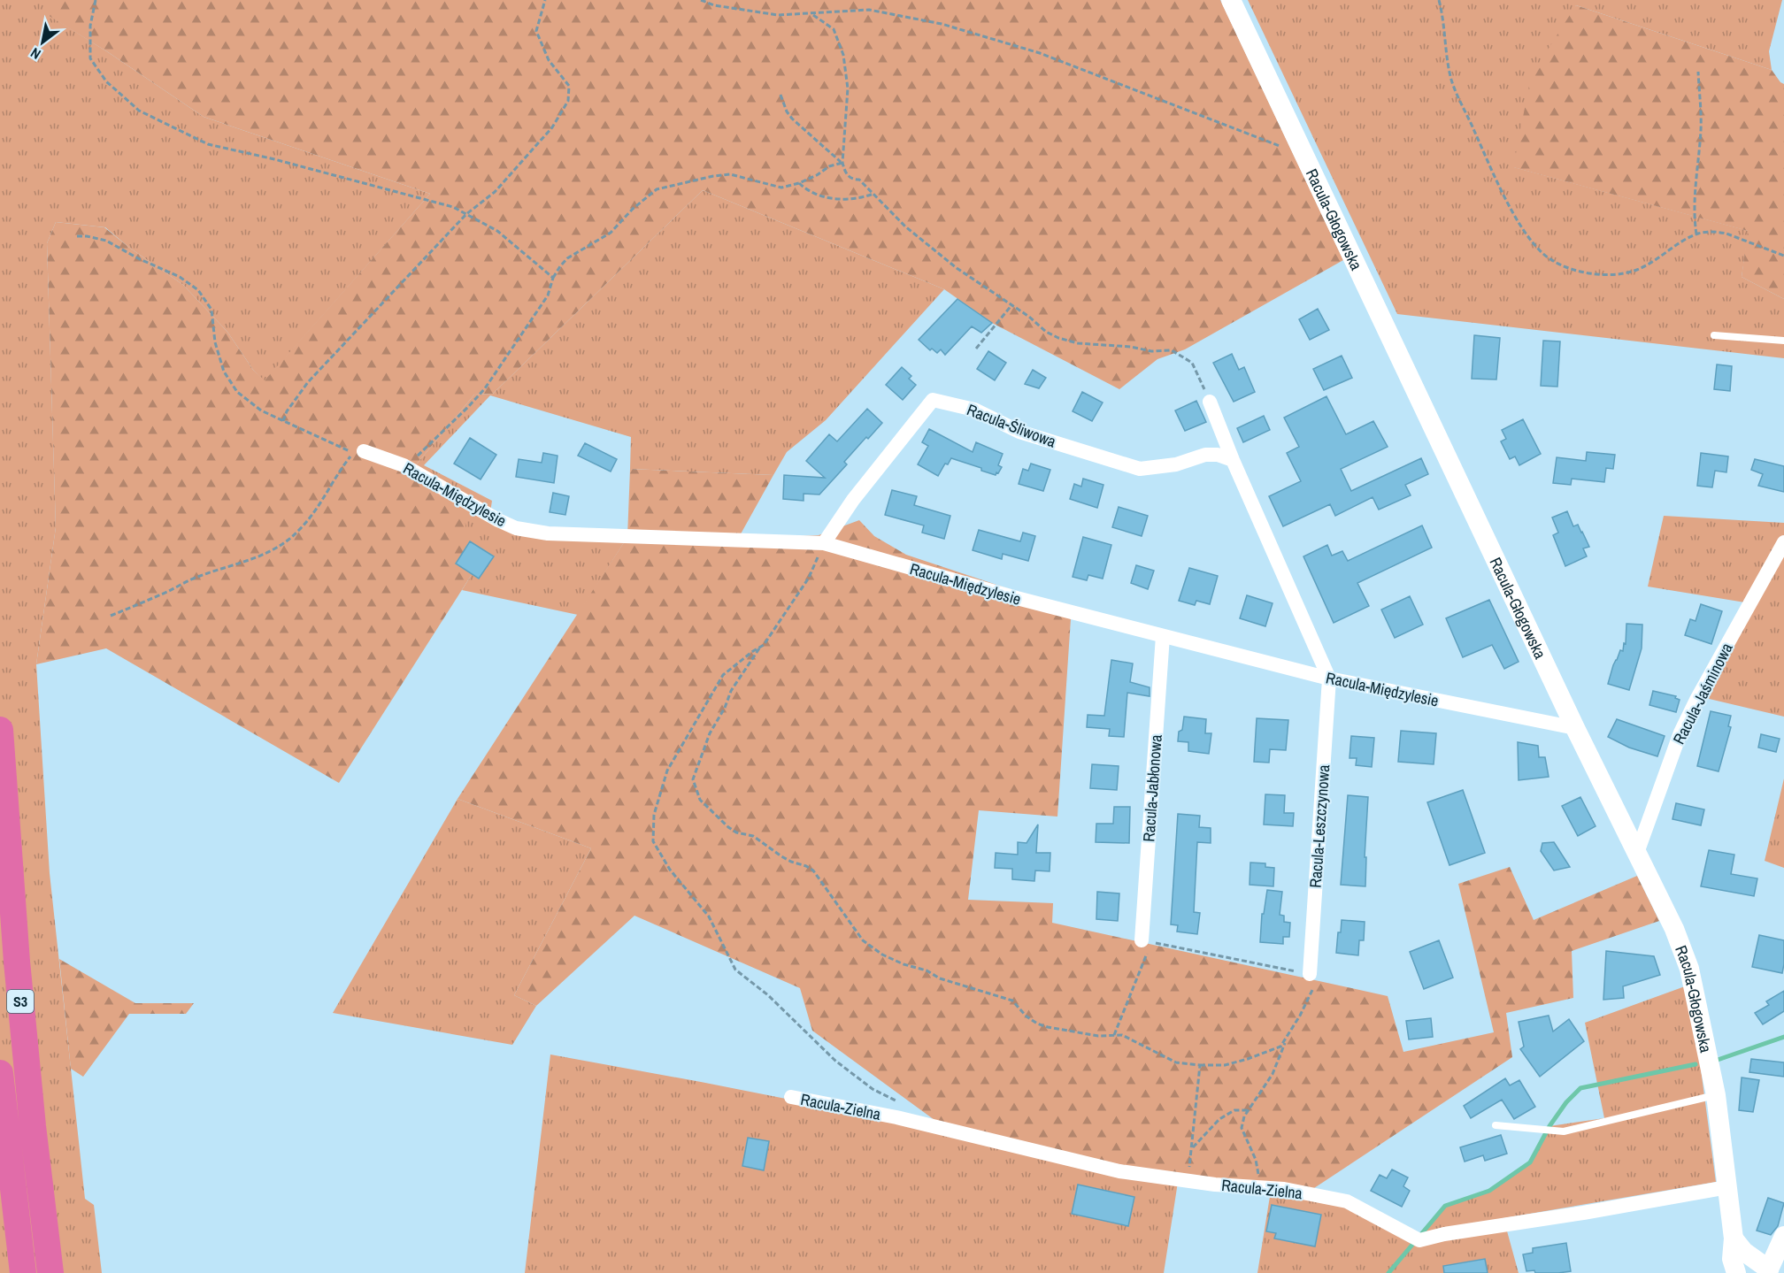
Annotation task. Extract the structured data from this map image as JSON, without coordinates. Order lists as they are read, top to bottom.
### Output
{
  "streets": {
    "highway": ["S3"],
    "street": [
      "Racula-Głogowska",
      "Racula-Śliwowa",
      "Racula-Międzylesie",
      "Racula-Jaśminowa",
      "Racula-Jabłonowa",
      "Racula-Leszczynowa",
      "Racula-Zielna"
    ]
  },
  "crossings": [
    ["Racula-Głogowska", "Racula-Międzylesie"],
    ["Racula-Głogowska", "Racula-Jaśminowa"],
    ["Racula-Głogowska", "Racula-Zielna"],
    ["Racula-Śliwowa", "Racula-Międzylesie"],
    ["Racula-Międzylesie", "Racula-Jabłonowa"],
    ["Racula-Międzylesie", "Racula-Leszczynowa"]
  ],
  "north": "bottom left"
}
